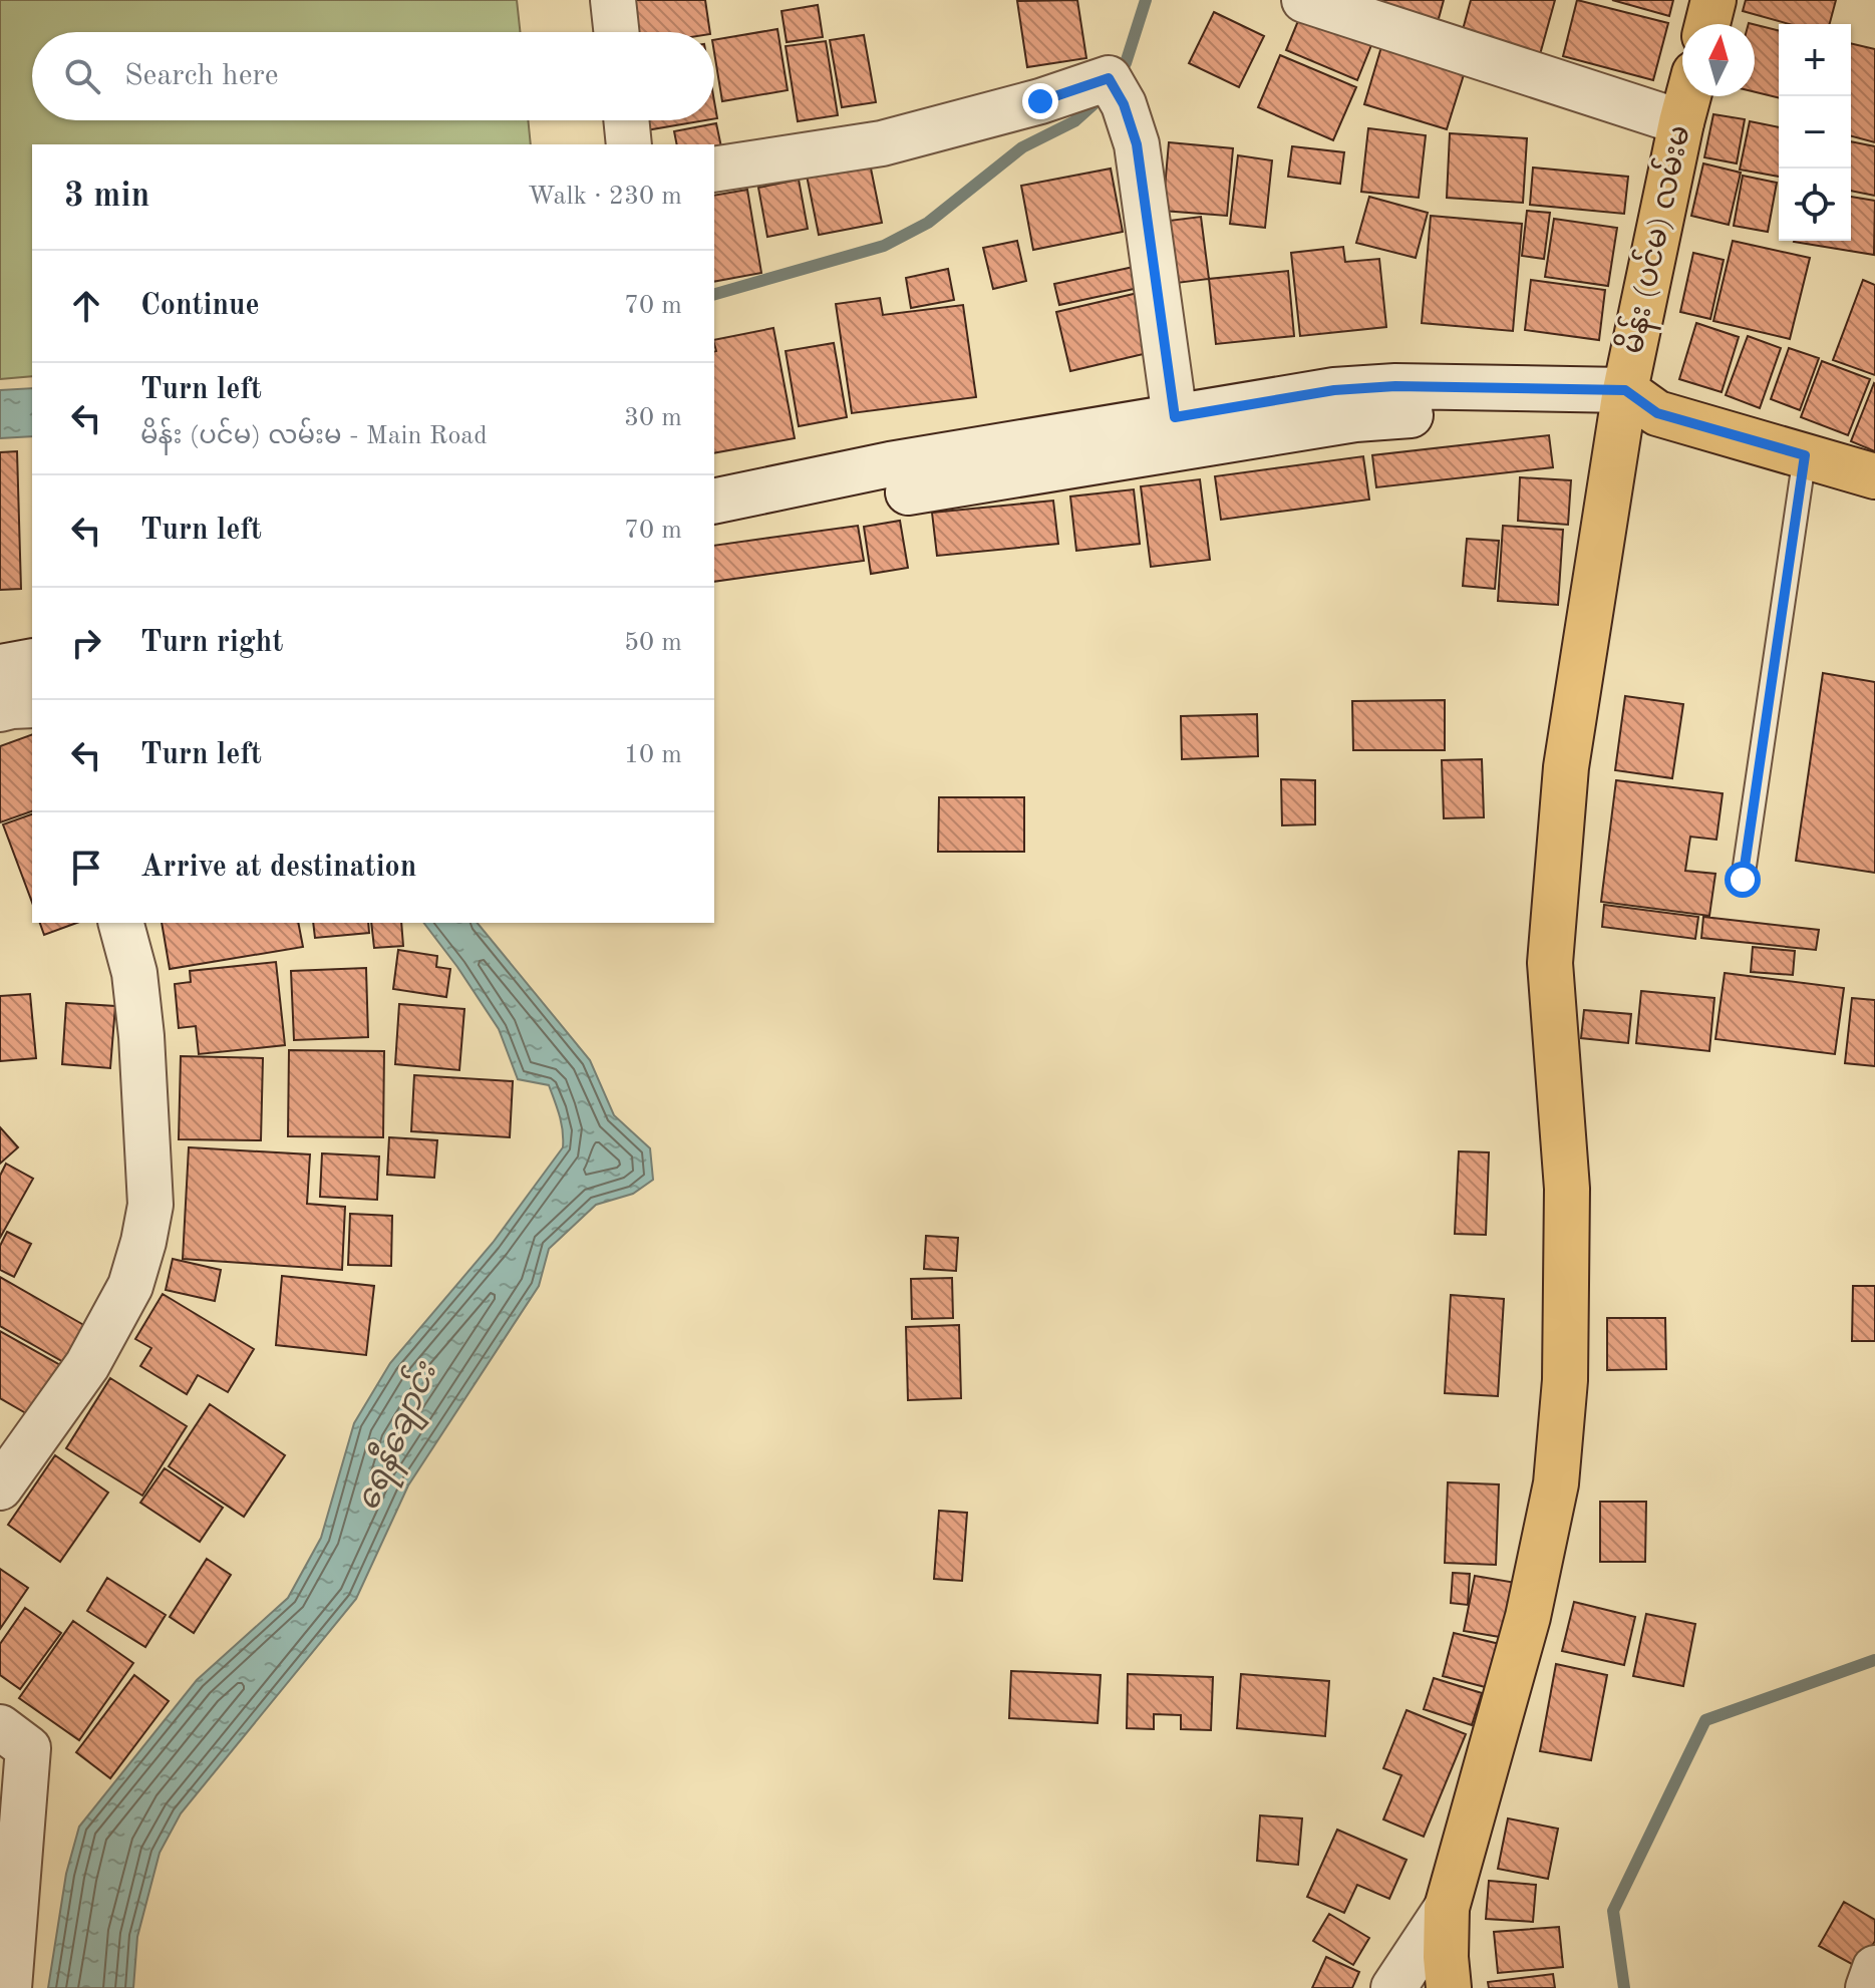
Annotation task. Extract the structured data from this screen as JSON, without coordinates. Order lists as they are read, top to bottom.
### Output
{
  "streets": {
    "main road": ["မိန်း (ပင်မ) လမ်းမ"]
  },
  "water": ["ရေနီချောင်း"],
  "north": "top",
  "page": {
    "map_buttons": ["+", "−"],
    "search": "Search here",
    "heading": ["3 min", "Walk · 230 m"],
    "list": [
      ["Continue", "70 m"],
      ["Turn left", "မိန်း (ပင်မ) လမ်းမ - Main Road", "30 m"],
      ["Turn left", "70 m"],
      ["Turn right", "50 m"],
      ["Turn left", "10 m"],
      "Arrive at destination"
    ]
  }
}
